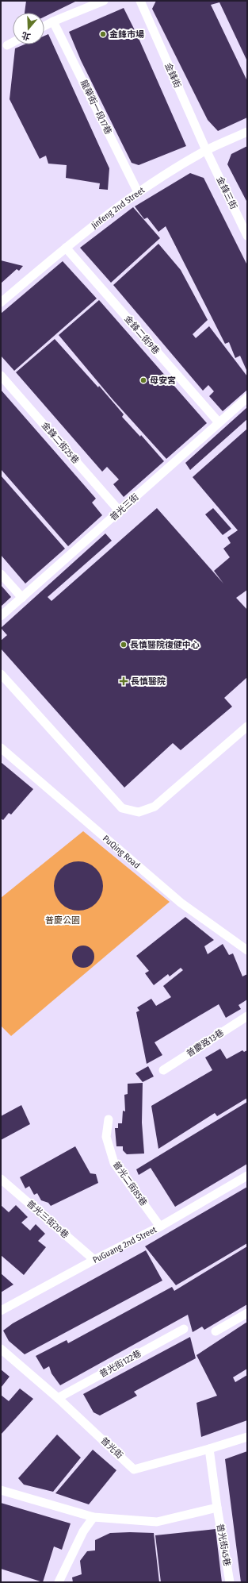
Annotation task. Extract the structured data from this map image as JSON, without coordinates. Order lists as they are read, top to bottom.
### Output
{
  "streets": {
    "lane": [
      "金鋒街",
      "龍華街一段17巷",
      "金鋒三街",
      "Jinfeng 2nd Street",
      "金鋒二街9巷",
      "金鋒二街25巷",
      "普光三街",
      "PuQing Road",
      "普慶路13巷",
      "普光二街85巷",
      "普光三街20巷",
      "PuGuang 2nd Street",
      "普光街122巷",
      "普光街",
      "普光街45巷"
    ]
  },
  "crossings": [
    ["金鋒街", "金鋒三街"],
    ["金鋒街", "Jinfeng 2nd Street"],
    ["龍華街一段17巷", "Jinfeng 2nd Street"],
    ["金鋒三街", "Jinfeng 2nd Street"],
    ["Jinfeng 2nd Street", "金鋒二街9巷"],
    ["金鋒二街9巷", "普光三街"],
    ["金鋒二街25巷", "普光三街"],
    ["普光二街85巷", "PuGuang 2nd Street"],
    ["普光三街20巷", "PuGuang 2nd Street"],
    ["普光街122巷", "普光街"],
    ["普光街", "普光街45巷"]
  ],
  "parks": ["普慶公園"],
  "places": {
    "other": ["金鋒市場", "母安宮", "長慎醫院復健中心"],
    "health": ["長慎醫院"]
  },
  "north": "bottom"
}
